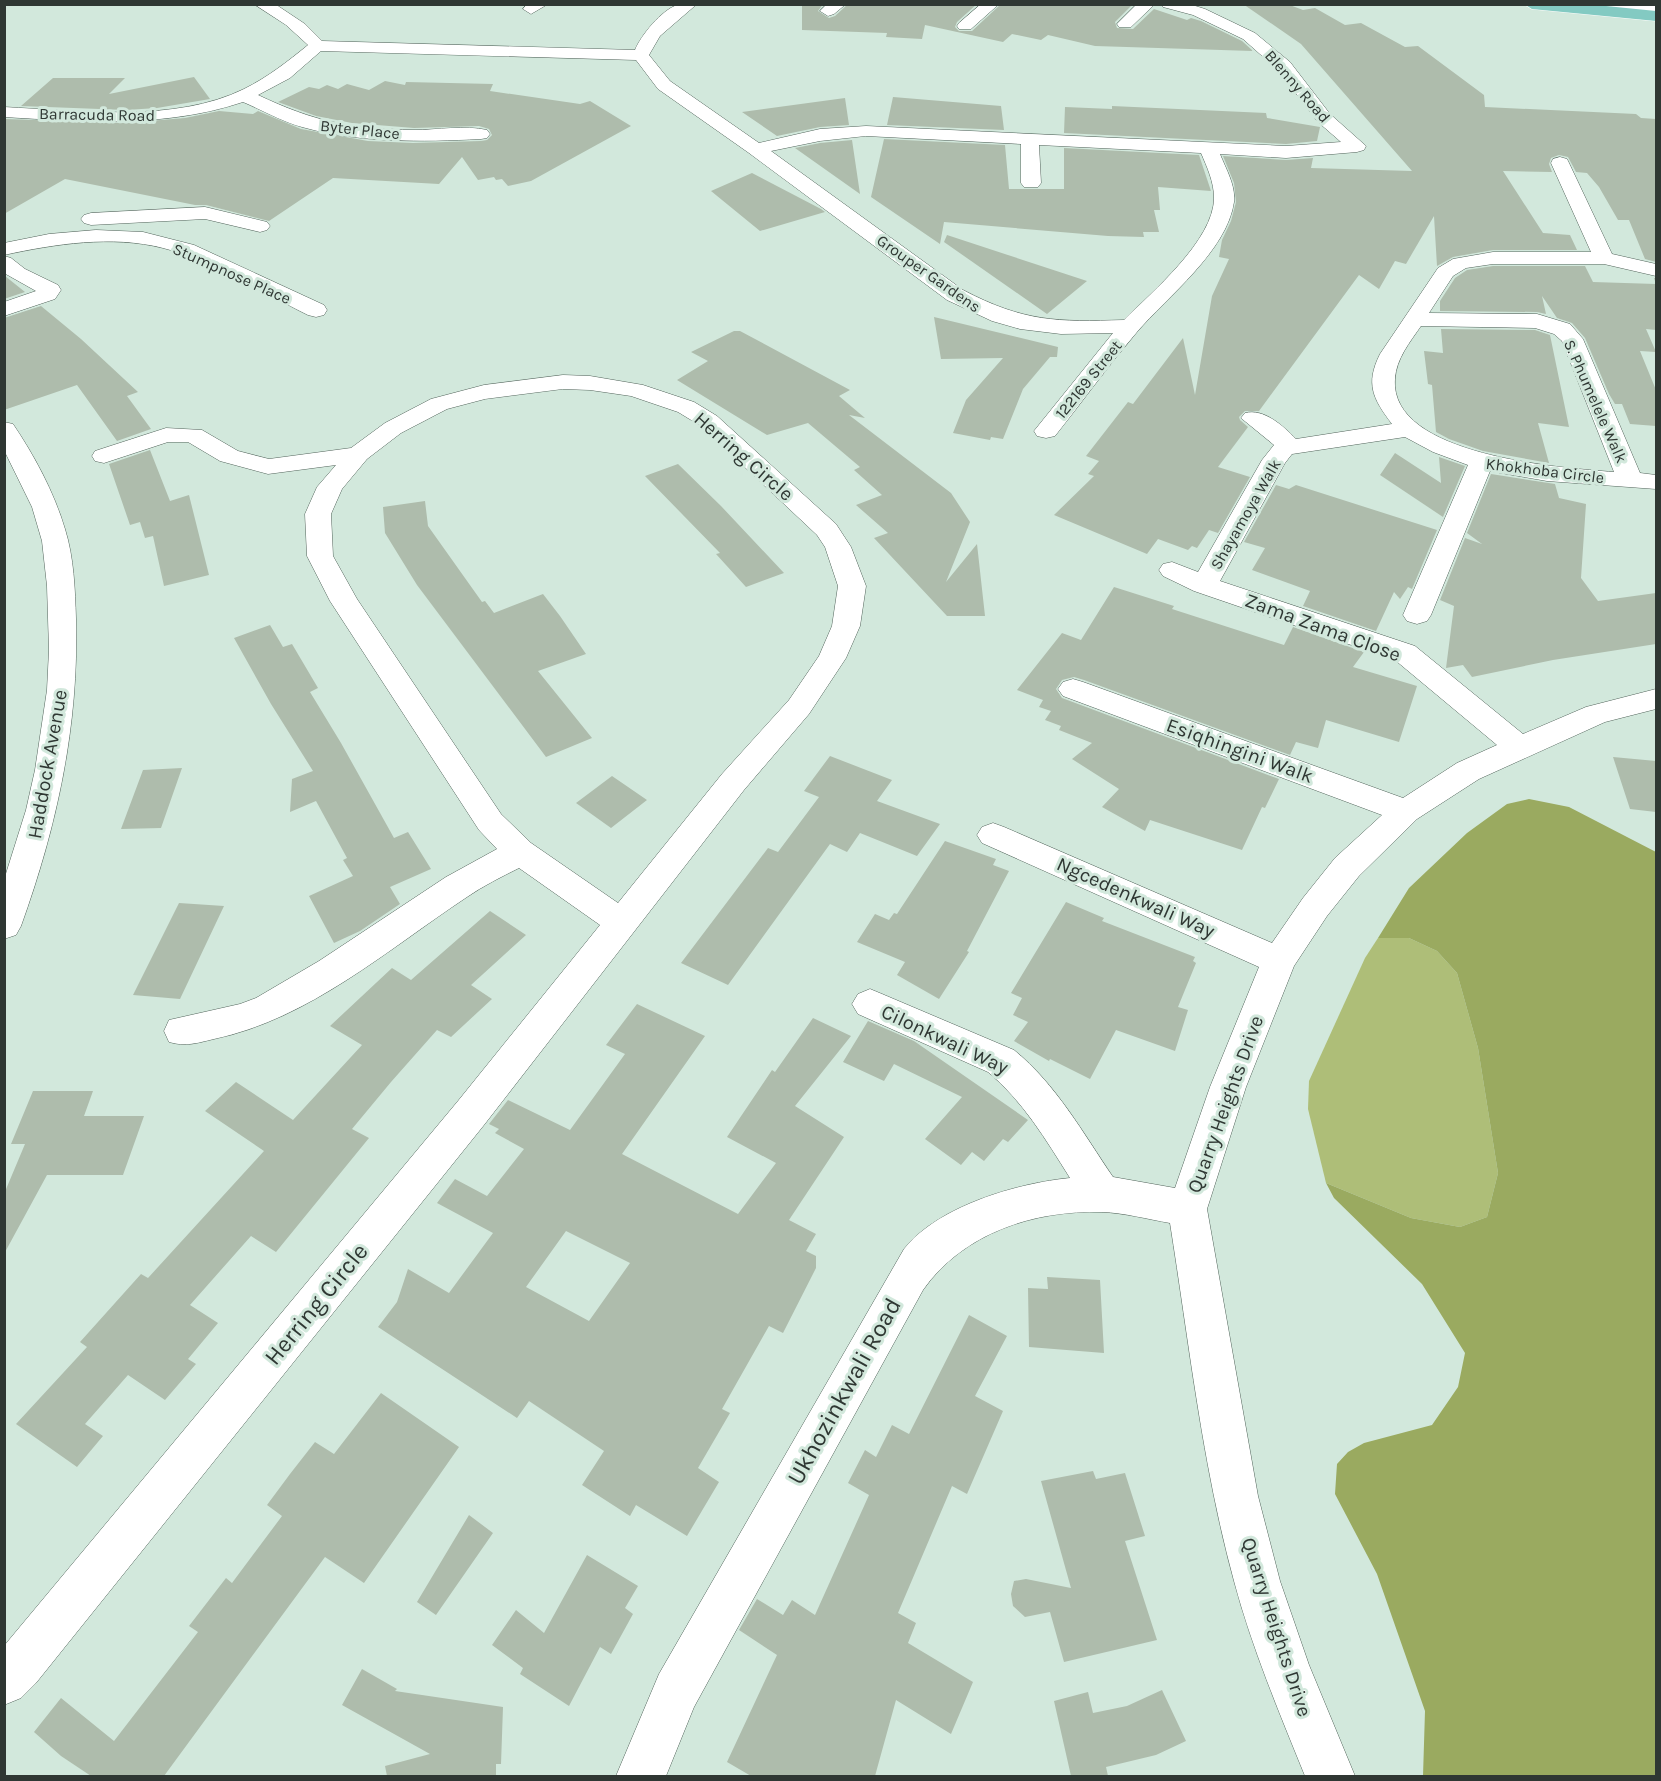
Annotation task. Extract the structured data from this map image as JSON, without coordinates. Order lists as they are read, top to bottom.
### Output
{
  "streets": {
    "street": [
      "Blenny Road",
      "Barracuda Road",
      "Byter Place",
      "Stumpnose Place",
      "Grouper Gardens",
      "122169 Street",
      "S. Phumelele Walk",
      "Herring Circle",
      "Khokhoba Circle",
      "Shayamoya Walk",
      "Zama Zama Close",
      "Esiqhingini Walk",
      "Haddock Avenue",
      "Ngcedenkwali Way",
      "Cilonkwali Way",
      "Quarry Heights Drive",
      "Ukhozinkwali Road"
    ]
  },
  "crossings": [
    ["Barracuda Road", "Byter Place"],
    ["Grouper Gardens", "122169 Street"],
    ["S. Phumelele Walk", "Khokhoba Circle"],
    ["Khokhoba Circle", "Shayamoya Walk"],
    ["Shayamoya Walk", "Zama Zama Close"],
    ["Zama Zama Close", "Quarry Heights Drive"],
    ["Esiqhingini Walk", "Quarry Heights Drive"],
    ["Ngcedenkwali Way", "Quarry Heights Drive"],
    ["Cilonkwali Way", "Ukhozinkwali Road"],
    ["Quarry Heights Drive", "Ukhozinkwali Road"]
  ]
}
